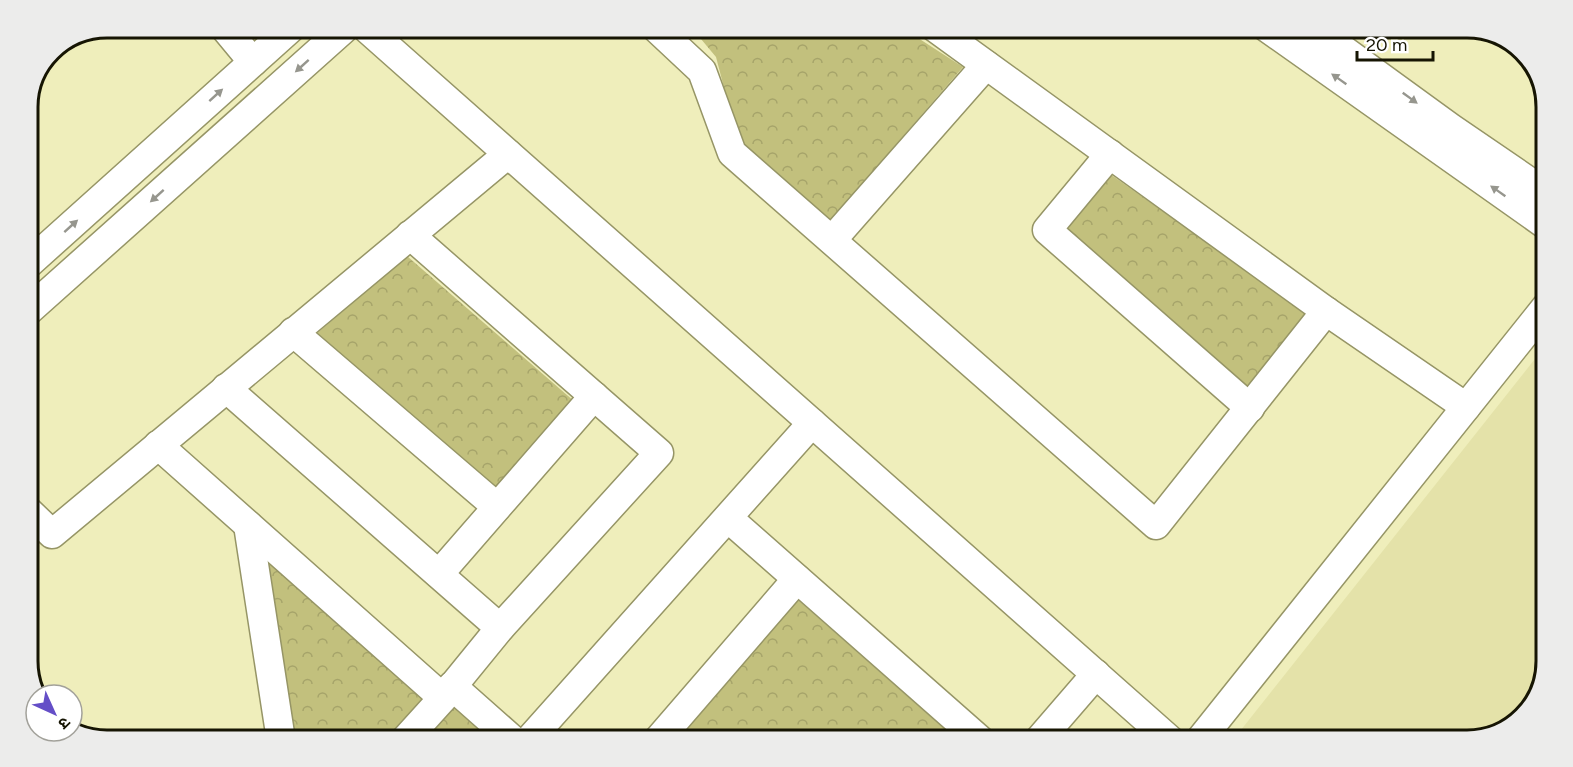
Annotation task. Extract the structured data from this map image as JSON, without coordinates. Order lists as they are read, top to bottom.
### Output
{
  "scale_bar": "20 m",
  "north": "bottom right"
}
